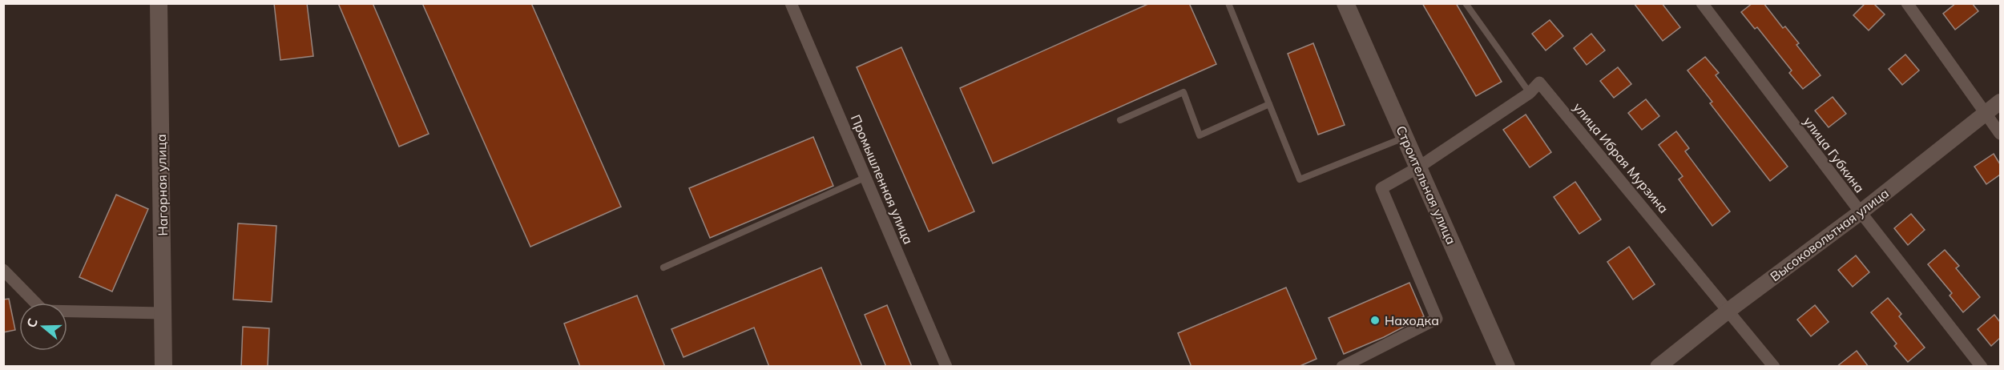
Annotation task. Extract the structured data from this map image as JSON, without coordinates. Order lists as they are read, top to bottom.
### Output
{
  "streets": {
    "main road": ["Нагорная улица", "Строительная улица"],
    "street": [
      "улица Губкина",
      "улица Ибрая Мурзина",
      "Промышленная улица",
      "Высоковольтная улица"
    ]
  },
  "crossings": [
    ["улица Губкина", "Высоковольтная улица"],
    ["улица Ибрая Мурзина", "Строительная улица"],
    ["улица Ибрая Мурзина", "Высоковольтная улица"]
  ],
  "places": ["Находка"],
  "north": "left"
}
